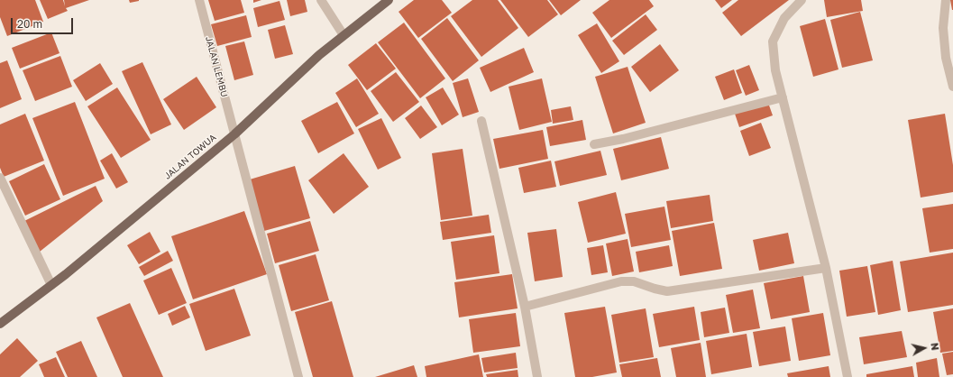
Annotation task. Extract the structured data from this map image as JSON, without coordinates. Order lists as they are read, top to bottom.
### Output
{
  "streets": {
    "main road": ["JALAN TOWUA"],
    "street": ["JALAN LEMBU"]
  },
  "crossings": [
    ["JALAN LEMBU", "JALAN TOWUA"]
  ],
  "scale_bar": "20 m",
  "north": "right"
}
